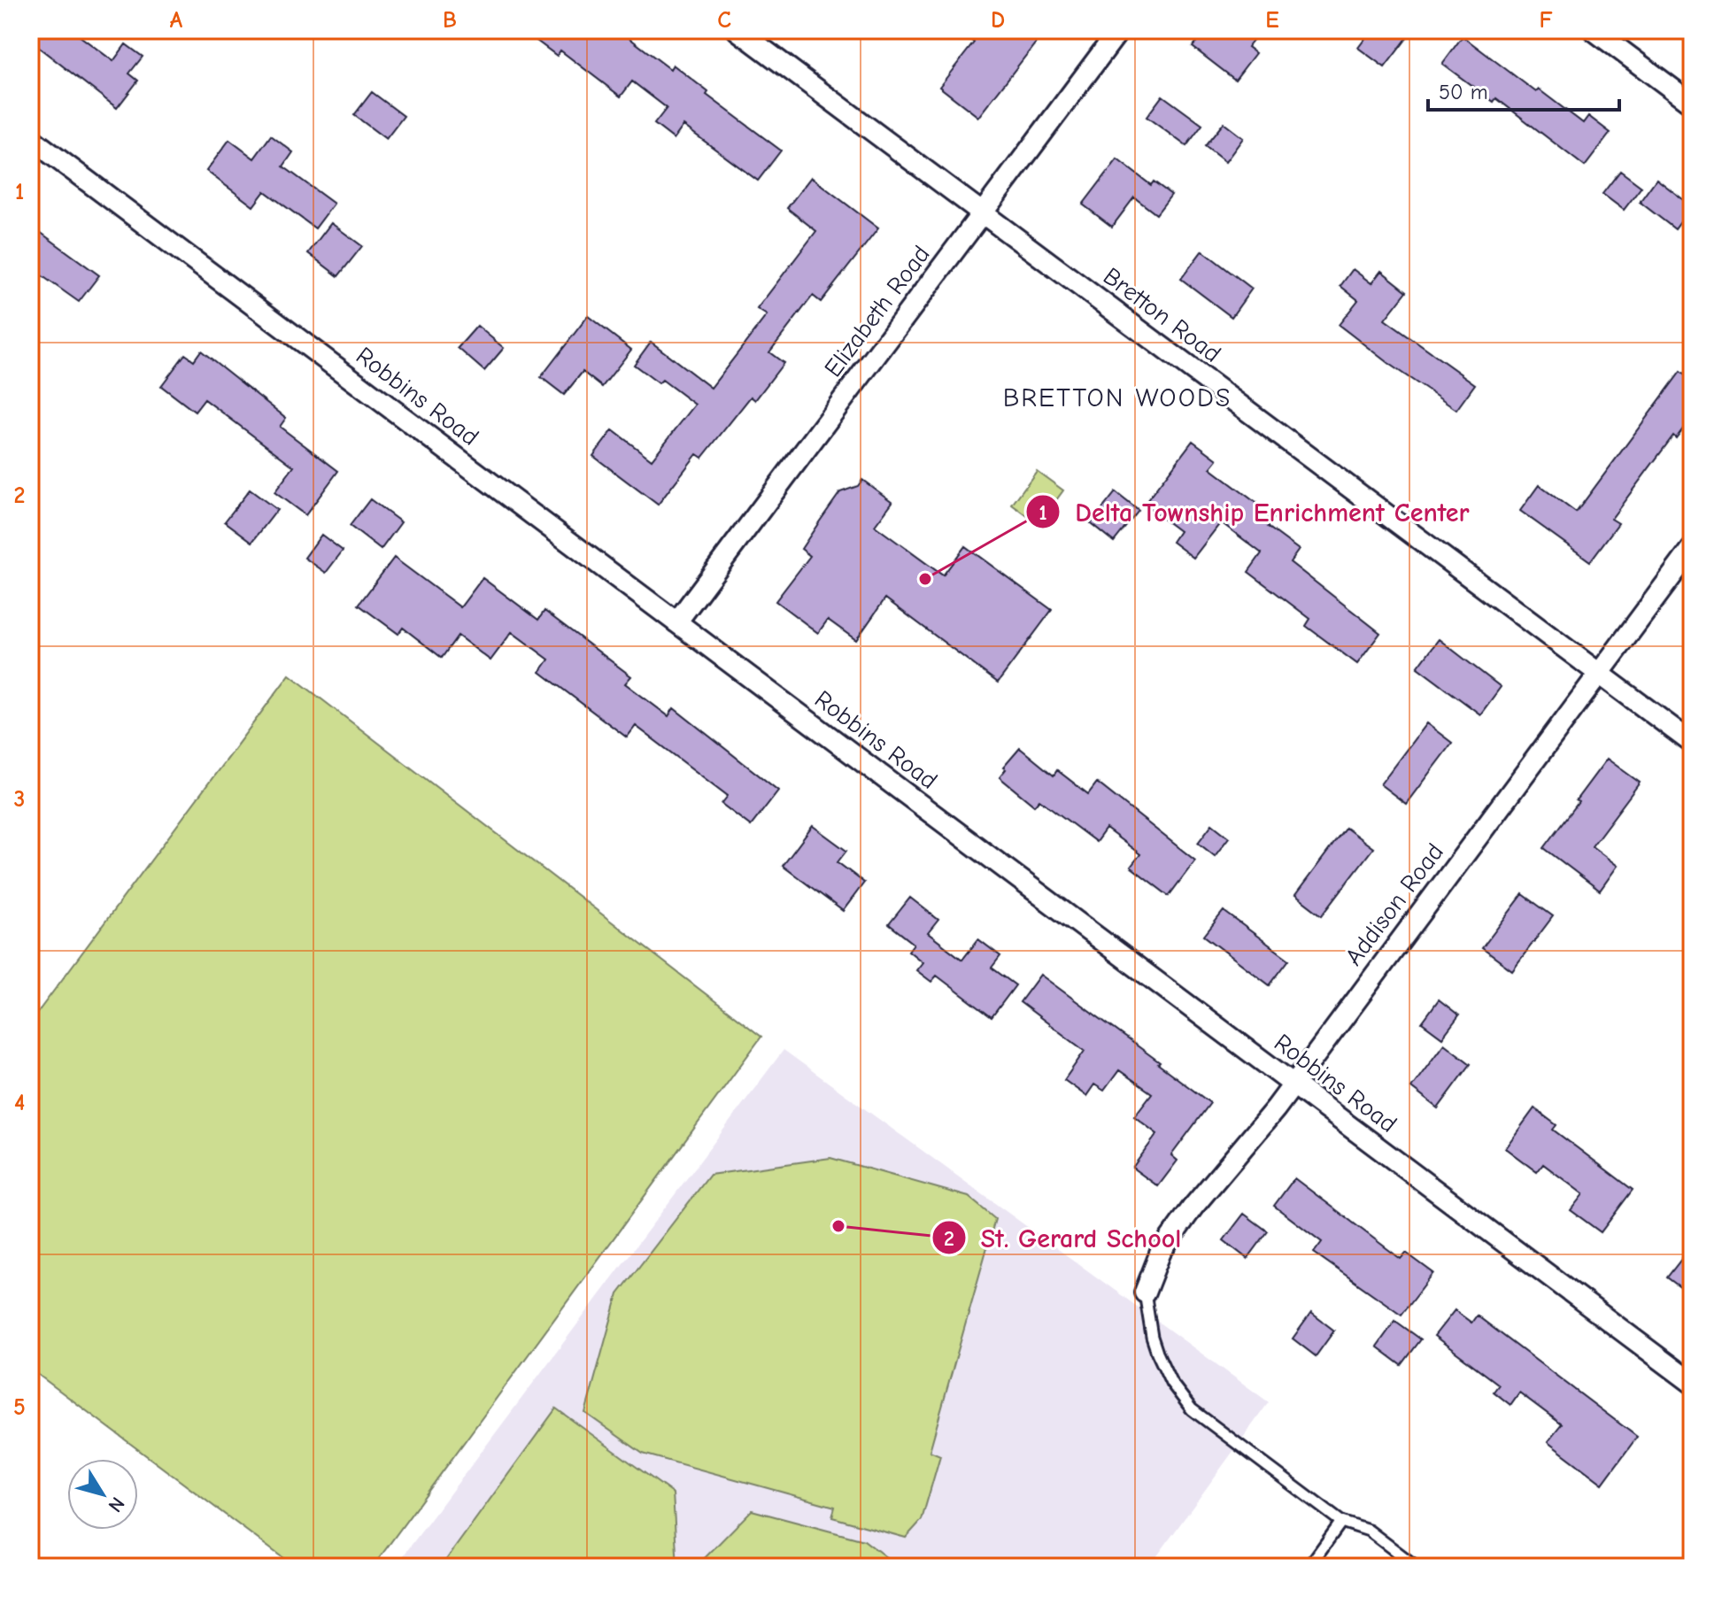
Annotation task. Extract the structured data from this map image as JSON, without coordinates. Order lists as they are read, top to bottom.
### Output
{
  "streets": {
    "street": [
      "Elizabeth Road",
      "Bretton Road",
      "Robbins Road",
      "Addison Road"
    ]
  },
  "crossings": [
    ["Elizabeth Road", "Bretton Road"],
    ["Elizabeth Road", "Robbins Road"],
    ["Bretton Road", "Addison Road"],
    ["Robbins Road", "Addison Road"]
  ],
  "districts": ["BRETTON WOODS"],
  "places": ["Delta Township Enrichment Center", "St. Gerard School"],
  "scale_bar": "50 m",
  "north": "bottom right",
  "grid": {
    "columns": [
      "A",
      "B",
      "C",
      "D",
      "E",
      "F"
    ],
    "rows": [
      "1",
      "2",
      "3",
      "4",
      "5"
    ]
  }
}
